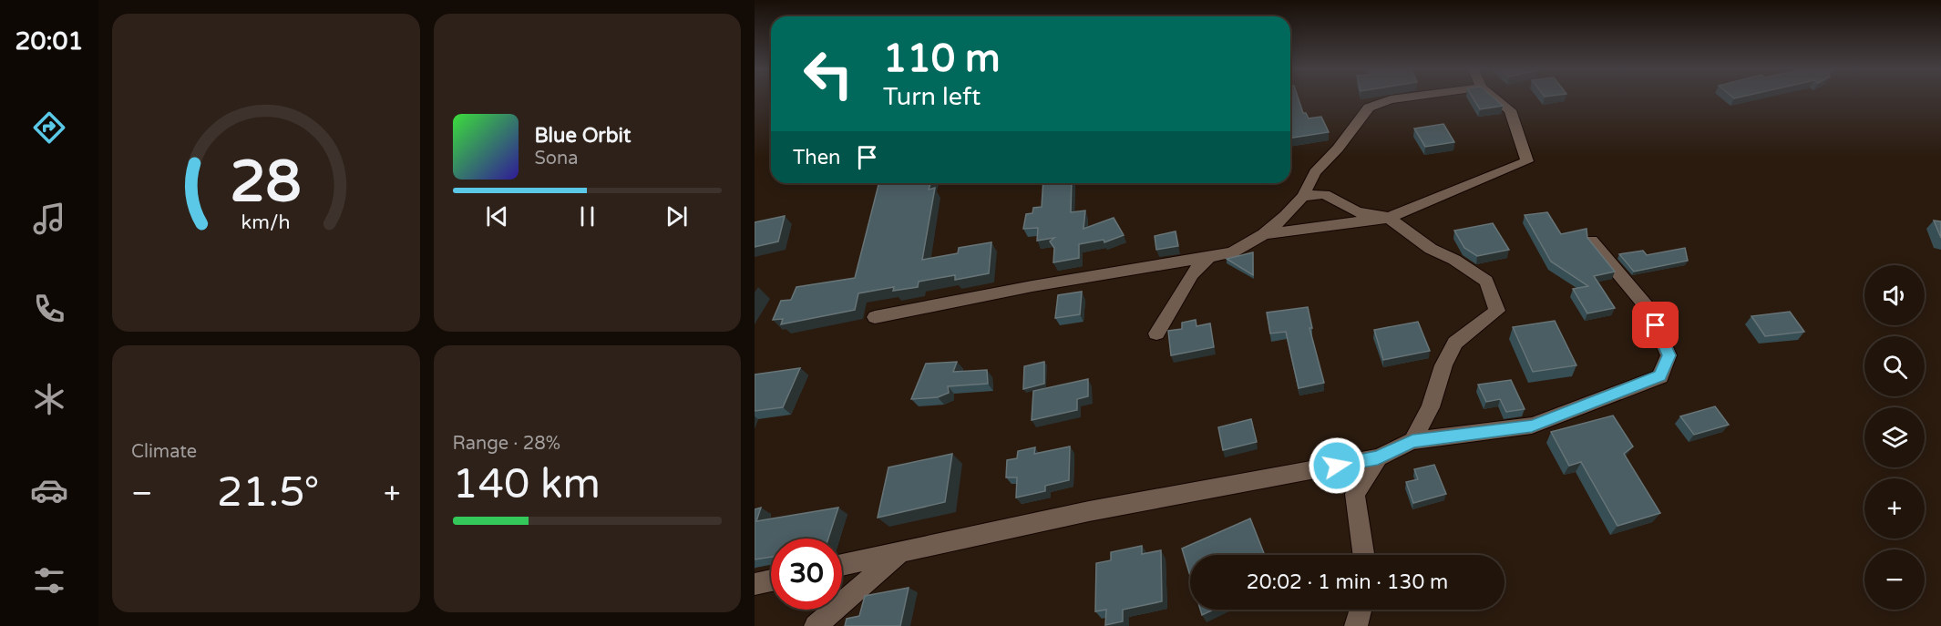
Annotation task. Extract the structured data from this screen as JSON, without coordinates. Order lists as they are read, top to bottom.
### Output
{
  "page": {
    "tabs": "20:01",
    "turn": ["110 m", "Turn left"],
    "song": ["Blue Orbit", "Sona"],
    "then": "Then",
    "map_buttons": ["+", "−"],
    "tile": [
      "Climate",
      ["Range · 28%", "140 km"]
    ],
    "heat": ["−", "21.5°", "+"],
    "limit": "30",
    "trip": "20:02 · 1 min · 130 m",
    "gauge": ["28", "km/h"]
  }
}
